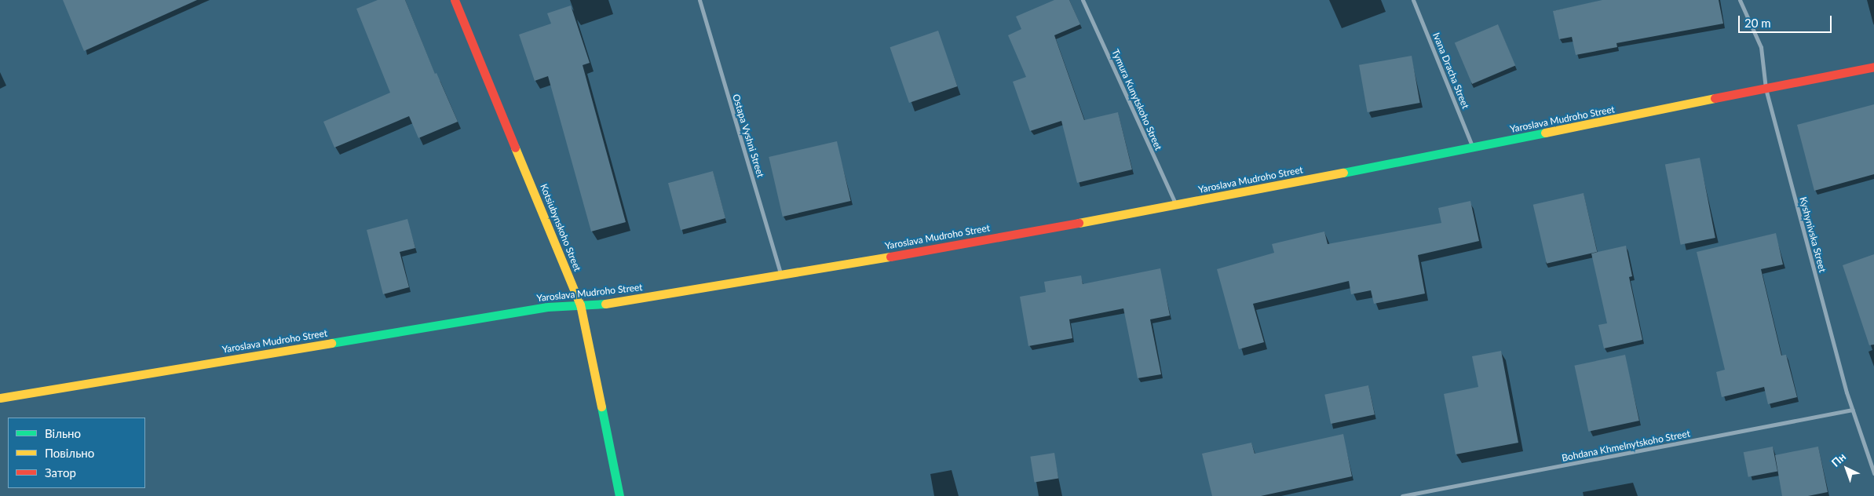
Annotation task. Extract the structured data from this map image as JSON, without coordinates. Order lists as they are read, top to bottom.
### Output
{
  "streets": {
    "street": [
      "Ivana Dracha Street",
      "Tymura Kunytskoho Street",
      "Yaroslava Mudroho Street",
      "Ostapa Vyshni Street",
      "Kotsiubynskoho Street",
      "Kyshynivska Street",
      "Bohdana Khmelnytskoho Street"
    ]
  },
  "crossings": [
    ["Ivana Dracha Street", "Yaroslava Mudroho Street"],
    ["Tymura Kunytskoho Street", "Yaroslava Mudroho Street"],
    ["Yaroslava Mudroho Street", "Ostapa Vyshni Street"],
    ["Yaroslava Mudroho Street", "Kotsiubynskoho Street"],
    ["Yaroslava Mudroho Street", "Kyshynivska Street"],
    ["Kyshynivska Street", "Bohdana Khmelnytskoho Street"]
  ],
  "legend": ["Вільно", "Повільно", "Затор"],
  "scale_bar": "20 m",
  "north": "top left"
}
